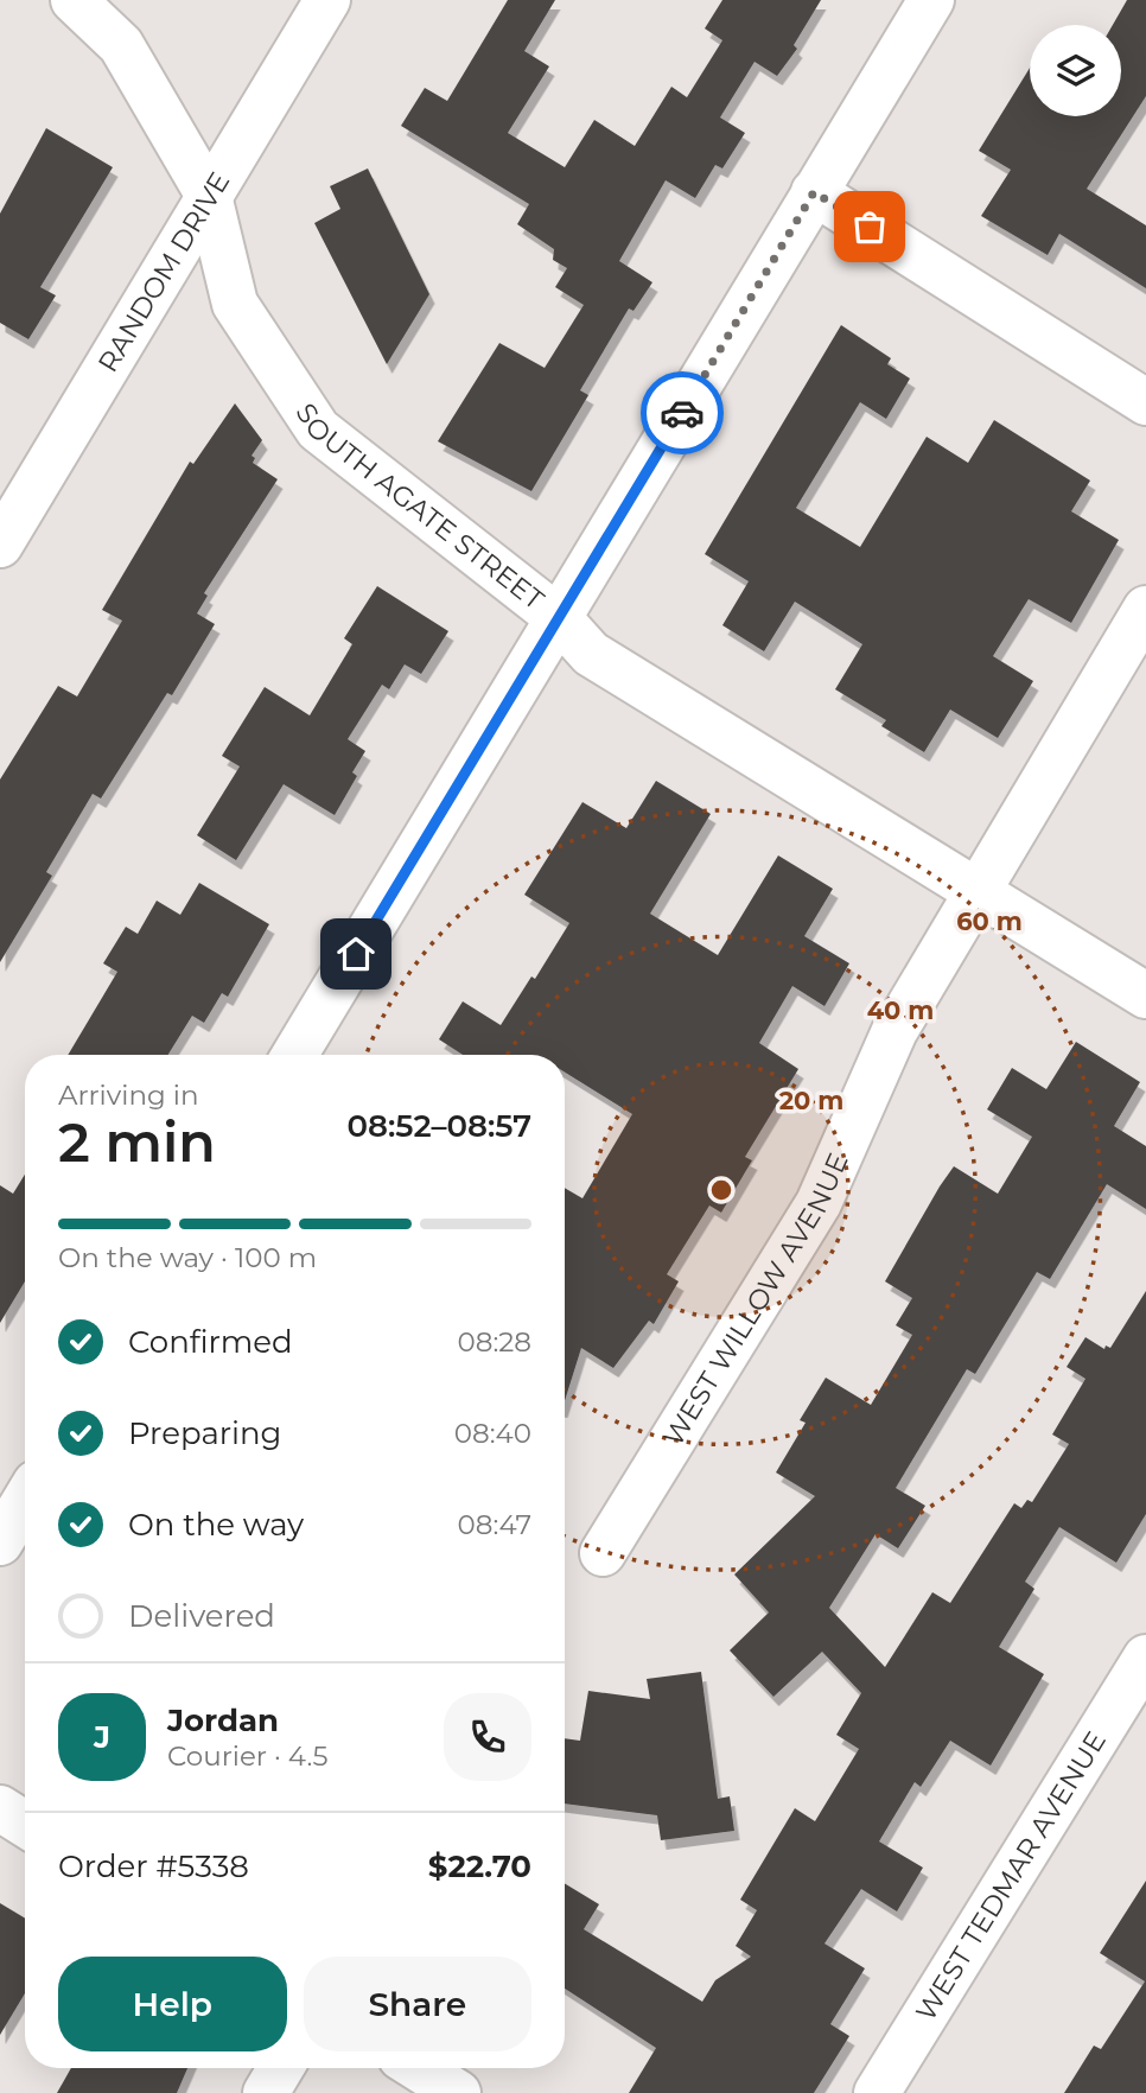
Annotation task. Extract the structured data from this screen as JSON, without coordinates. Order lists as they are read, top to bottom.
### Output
{
  "streets": {
    "street": [
      "RANDOM DRIVE",
      "SOUTH AGATE STREET",
      "WEST WILLOW AVENUE",
      "WEST TEDMAR AVENUE"
    ]
  },
  "crossings": [
    ["RANDOM DRIVE", "SOUTH AGATE STREET"],
    ["SOUTH AGATE STREET", "WEST WILLOW AVENUE"]
  ],
  "page": {
    "heading": ["2 min", "Arriving in", "08:52–08:57"],
    "panel": [
      "Jordan",
      "Courier · 4.5",
      "Order #5338",
      "$22.70"
    ],
    "bar": "On the way · 100 m",
    "list": [
      ["Confirmed", "08:28"],
      ["Preparing", "08:40"],
      ["On the way", "08:47"],
      "Delivered"
    ],
    "round": "J",
    "buttons": ["Help", "Share"]
  },
  "rings": ["60 m", "40 m", "20 m"]
}
